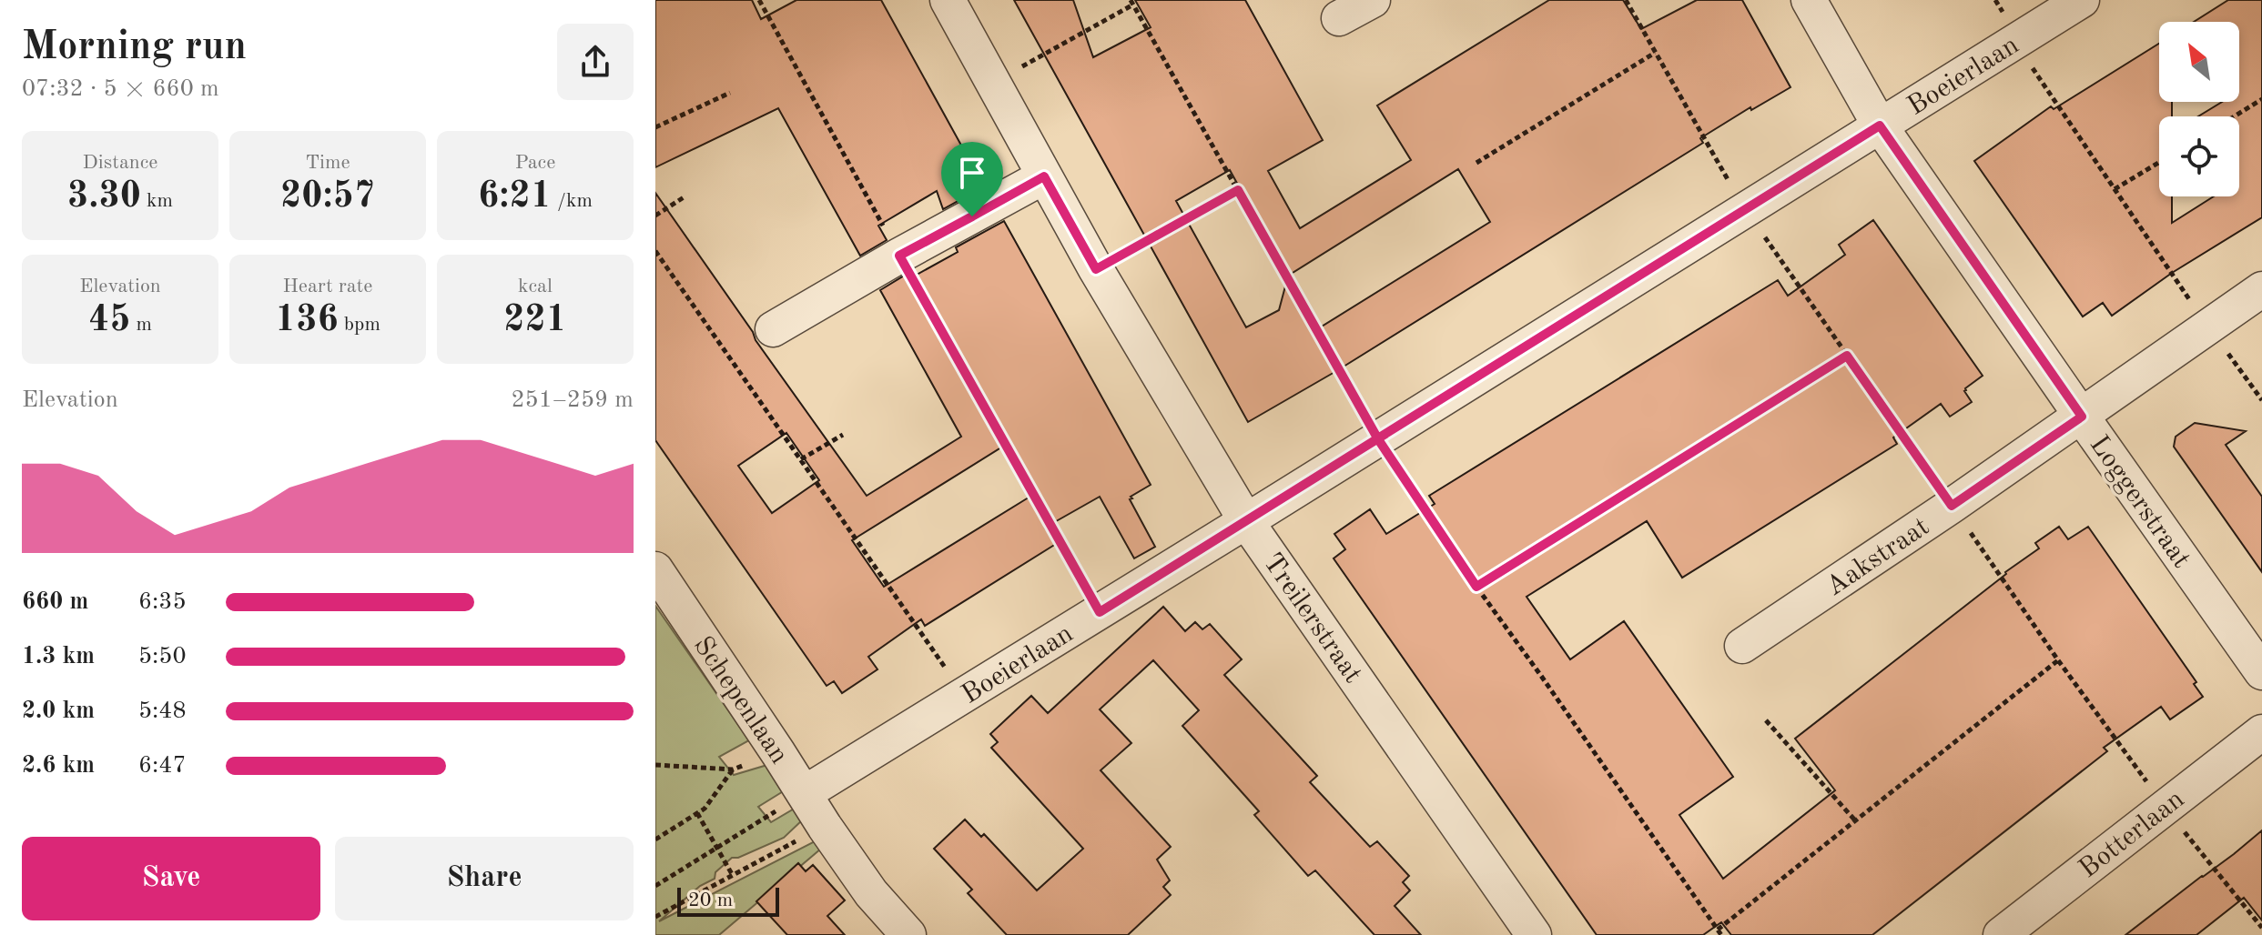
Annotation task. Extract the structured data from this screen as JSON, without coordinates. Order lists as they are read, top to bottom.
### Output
{
  "streets": {
    "street": [
      "Boeierlaan",
      "Loggerstraat",
      "Aakstraat",
      "Treilerstraat",
      "Schepenlaan",
      "Botterlaan"
    ]
  },
  "crossings": [
    ["Boeierlaan", "Loggerstraat"],
    ["Boeierlaan", "Treilerstraat"],
    ["Boeierlaan", "Schepenlaan"],
    ["Loggerstraat", "Aakstraat"]
  ],
  "scale_bar": "20 m",
  "north": "top left",
  "page": {
    "heading": ["Morning run", "07:32 · 5 × 660 m"],
    "stats": [
      ["Distance", "3.30 km"],
      ["Time", "20:57"],
      ["Pace", "6:21 /km"],
      ["Elevation", "45 m"],
      ["Heart rate", "136 bpm"],
      ["kcal", "221"]
    ],
    "chart": ["Elevation", "251–259 m"],
    "list": [
      {
        "name": "660 m",
        "note": "6:35"
      },
      {
        "name": "1.3 km",
        "note": "5:50"
      },
      {
        "name": "2.0 km",
        "note": "5:48"
      },
      {
        "name": "2.6 km",
        "note": "6:47"
      }
    ],
    "buttons": ["Save", "Share"],
    "scale": "20 m"
  }
}
